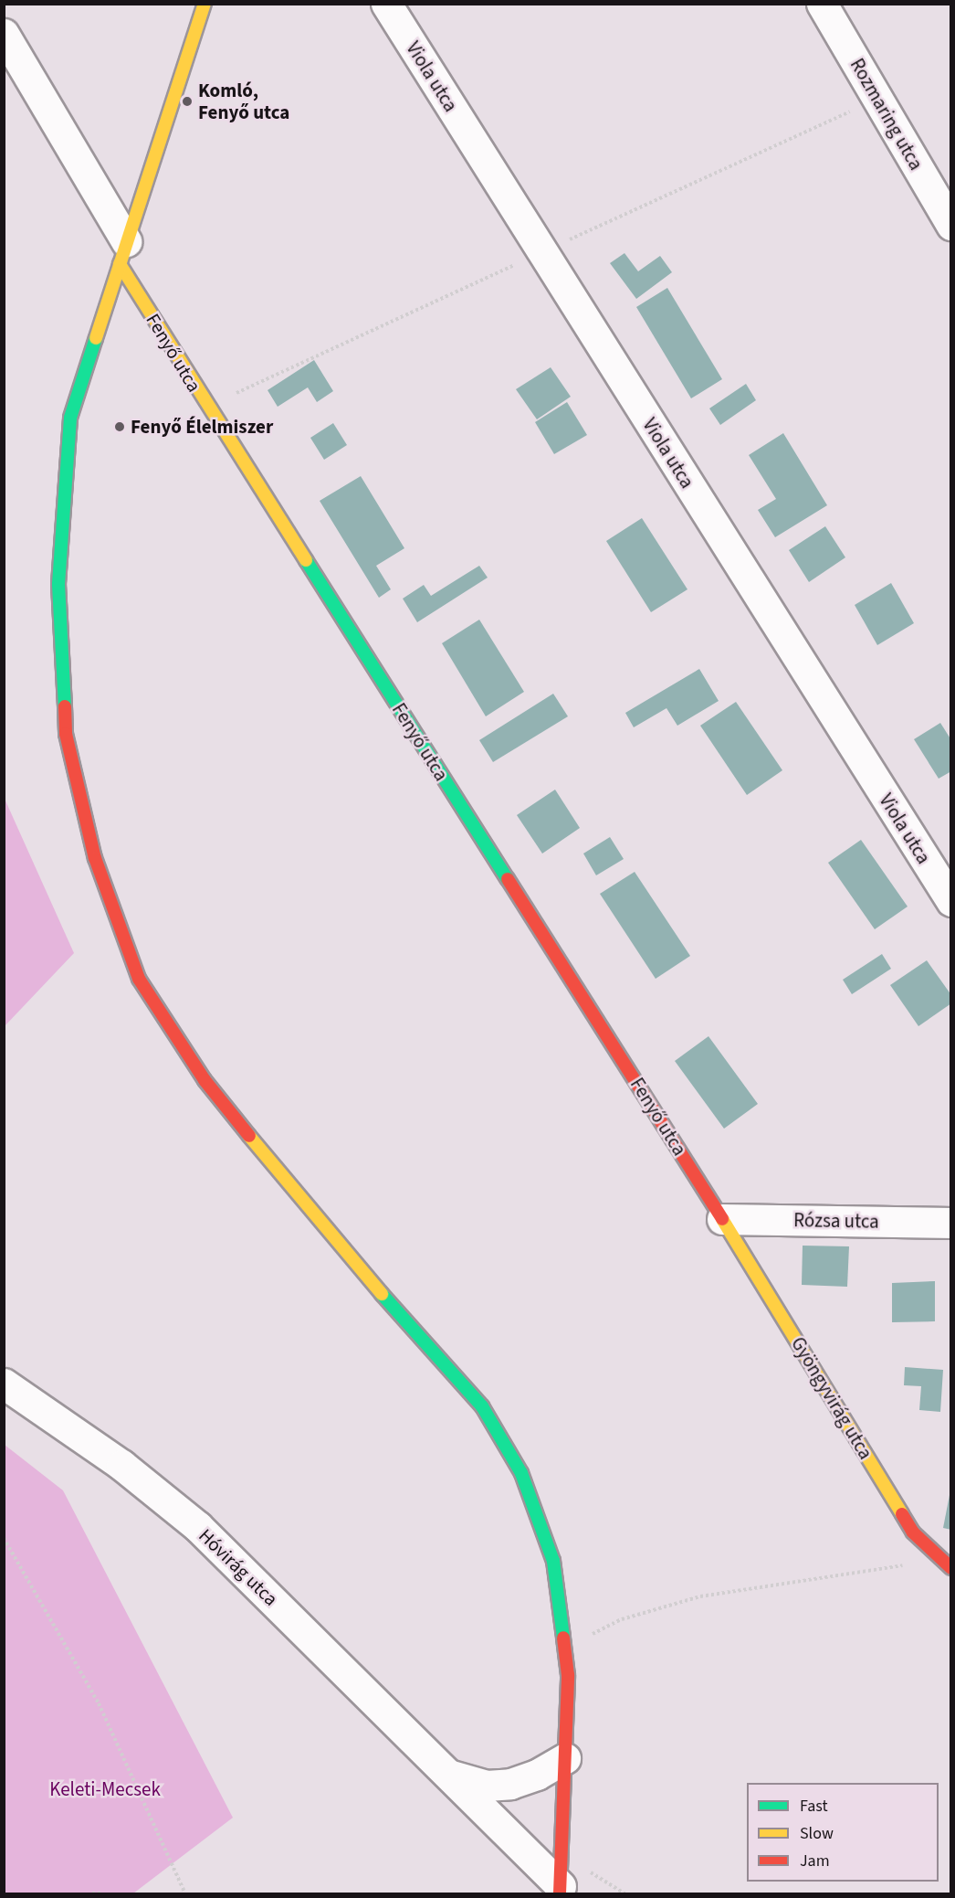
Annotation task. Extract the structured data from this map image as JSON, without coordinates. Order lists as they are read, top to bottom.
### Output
{
  "streets": {
    "street": [
      "Viola utca",
      "Rozmaring utca",
      "Fenyő utca",
      "Rózsa utca",
      "Gyöngyvirág utca",
      "Hóvirág utca"
    ]
  },
  "crossings": [
    ["Fenyő utca", "Rózsa utca"],
    ["Fenyő utca", "Gyöngyvirág utca"],
    ["Rózsa utca", "Gyöngyvirág utca"]
  ],
  "parks": ["Keleti-Mecsek"],
  "places": ["Komló, Fenyő utca", "Fenyő Élelmiszer"],
  "legend": ["Fast", "Slow", "Jam"]
}
